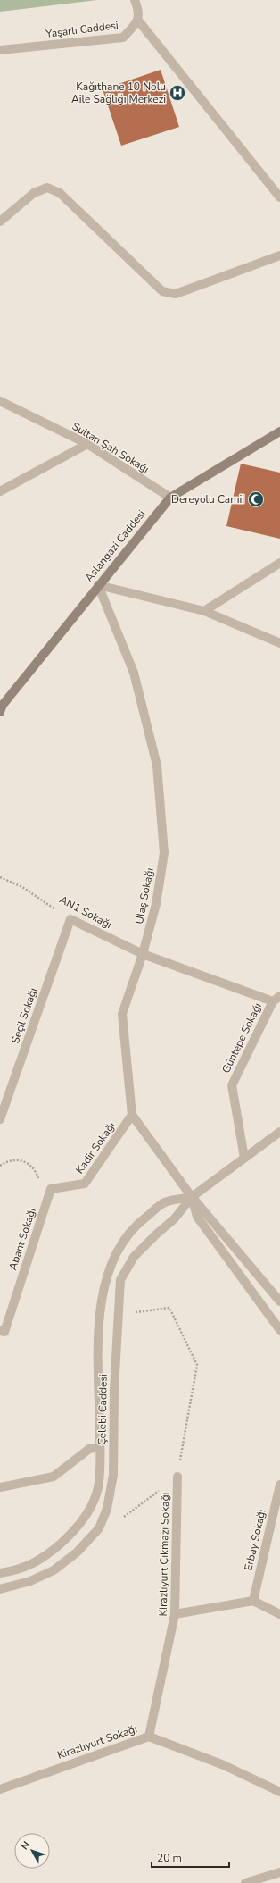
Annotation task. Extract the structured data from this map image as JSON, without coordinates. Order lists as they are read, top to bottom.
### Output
{
  "streets": {
    "main road": ["Aslangazi Caddesi"],
    "street": [
      "Yaşarlı Caddesi",
      "Sultan Şah Sokağı",
      "Ulaş Sokağı",
      "AN1 Sokağı",
      "Seçil Sokağı",
      "Güntepe Sokağı",
      "Kadir Sokağı",
      "Abant Sokağı",
      "Çelebi Caddesi",
      "Erbay Sokağı",
      "Kirazlıyurt Çıkmazı Sokağı",
      "Kirazlıyurt Sokağı"
    ]
  },
  "crossings": [
    ["Sultan Şah Sokağı", "Aslangazi Caddesi"],
    ["Aslangazi Caddesi", "Ulaş Sokağı"],
    ["Ulaş Sokağı", "AN1 Sokağı"],
    ["Ulaş Sokağı", "Kadir Sokağı"],
    ["AN1 Sokağı", "Seçil Sokağı"],
    ["AN1 Sokağı", "Güntepe Sokağı"],
    ["Kadir Sokağı", "Abant Sokağı"],
    ["Kirazlıyurt Çıkmazı Sokağı", "Kirazlıyurt Sokağı"]
  ],
  "places": {
    "hospital": ["Kağıthane 10 Nolu Aile Sağlığı Merkezi"],
    "mosque": ["Dereyolu Camii"]
  },
  "scale_bar": "20 m",
  "north": "top left"
}
